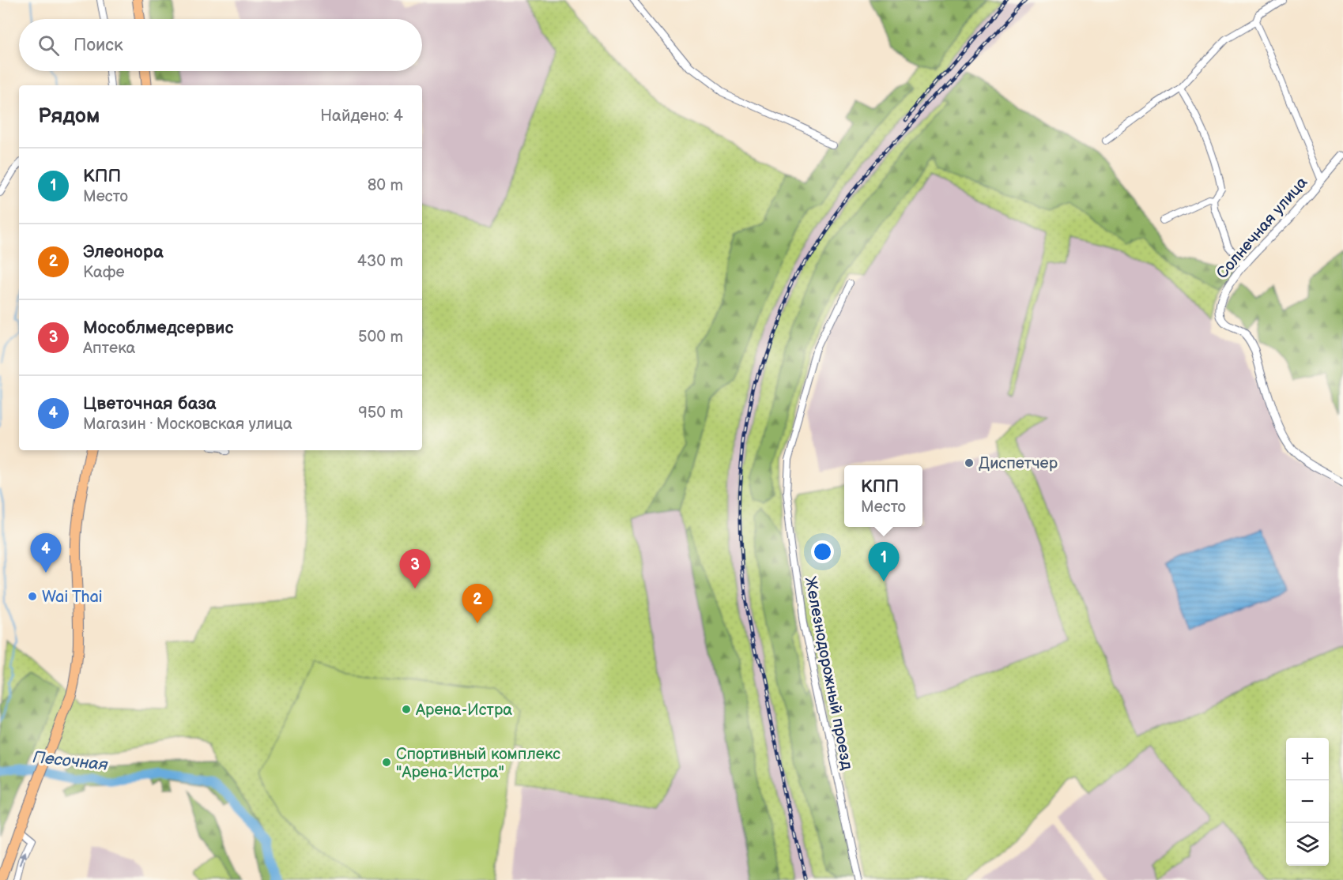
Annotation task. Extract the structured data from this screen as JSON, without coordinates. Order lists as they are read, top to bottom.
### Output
{
  "streets": {
    "street": ["Солнечная улица", "Железнодорожный проезд"]
  },
  "water": ["Песочная"],
  "places": [
    "Диспетчер",
    "Wai Thai",
    "Арена-Истра",
    "Спортивный комплекс \"Арена-Истра\""
  ],
  "page": {
    "search": "Поиск",
    "heading": ["Рядом", "Найдено: 4"],
    "list": [
      {
        "mark": "1",
        "name": "КПП",
        "note": "Место",
        "value": "80 m"
      },
      {
        "mark": "2",
        "name": "Элеонора",
        "note": "Кафе",
        "value": "430 m"
      },
      {
        "mark": "3",
        "name": "Мособлмедсервис",
        "note": "Аптека",
        "value": "500 m"
      },
      {
        "mark": "4",
        "name": "Цветочная база",
        "note": "Магазин · Московская улица",
        "value": "950 m"
      }
    ],
    "popup": ["КПП", "Место"],
    "pins": [
      "4",
      "1",
      "3",
      "2"
    ],
    "map_buttons": ["+", "−"]
  }
}
